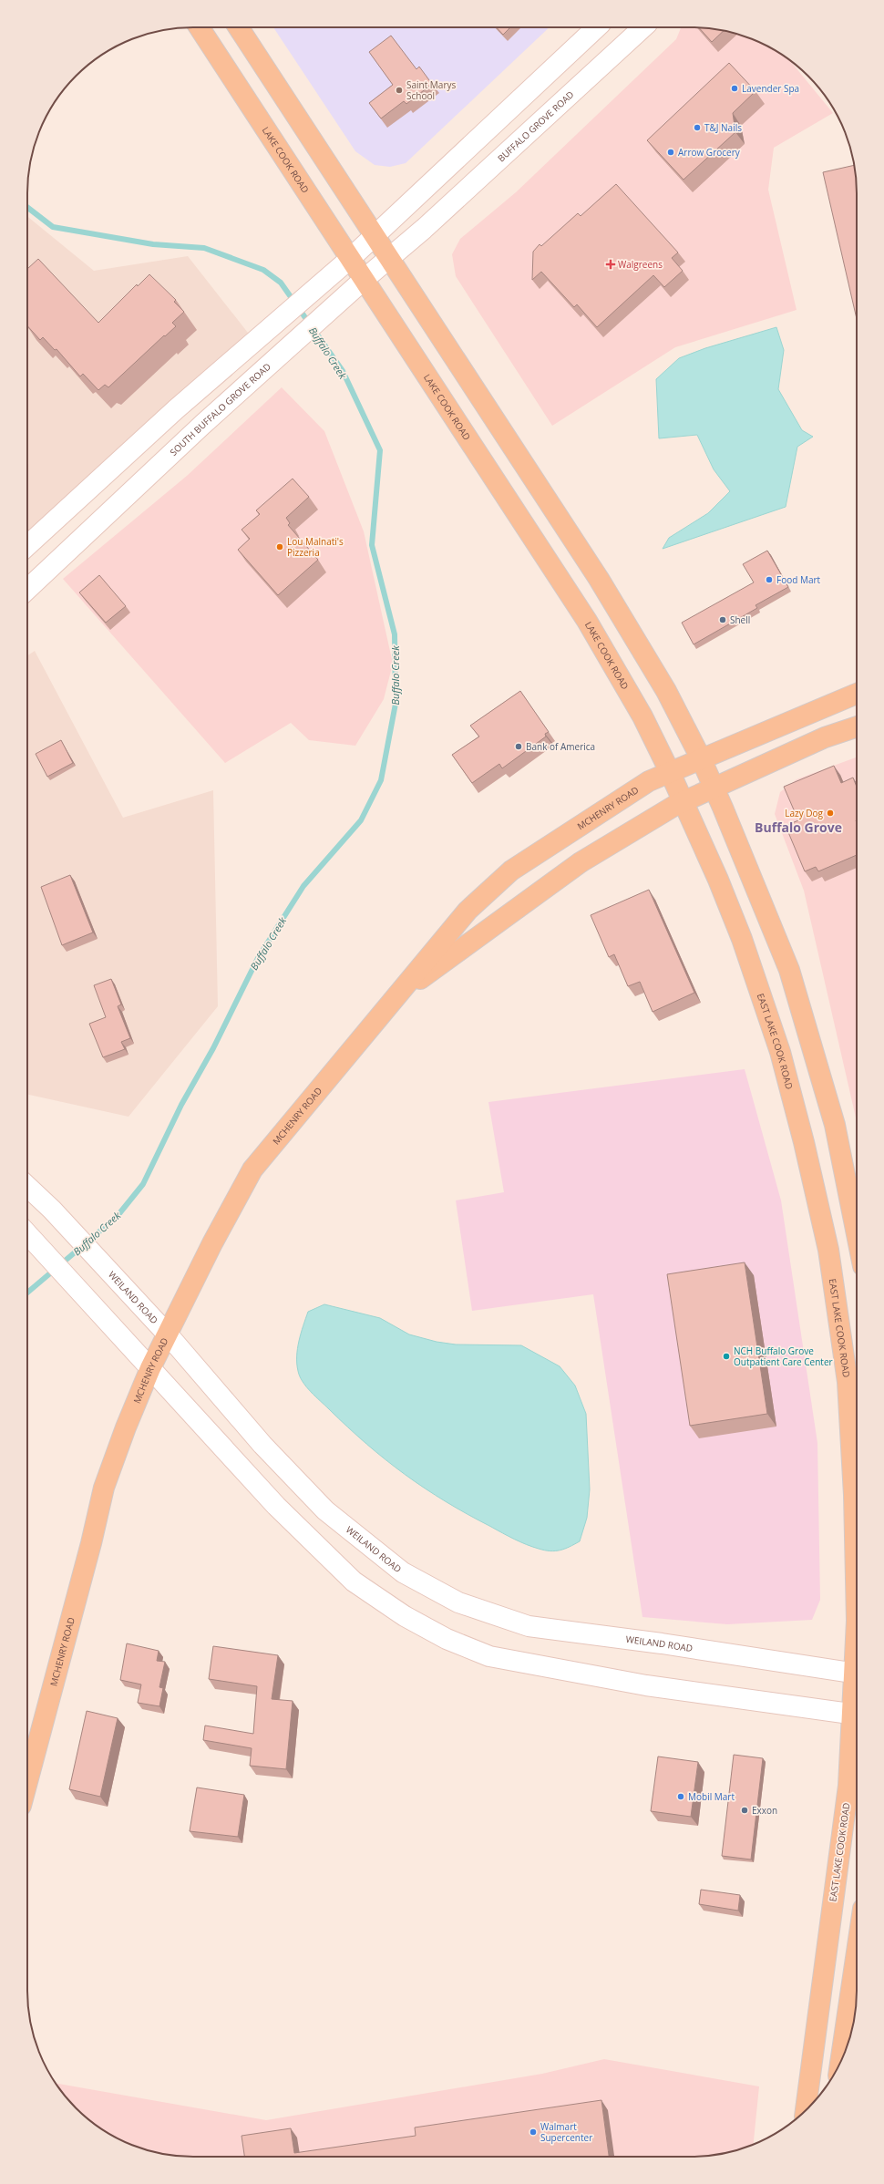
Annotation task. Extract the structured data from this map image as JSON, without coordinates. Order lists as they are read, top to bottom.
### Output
{
  "streets": {
    "main road": [
      "BUFFALO GROVE ROAD",
      "LAKE COOK ROAD",
      "SOUTH BUFFALO GROVE ROAD",
      "MCHENRY ROAD",
      "EAST LAKE COOK ROAD",
      "WEILAND ROAD"
    ]
  },
  "crossings": [
    ["BUFFALO GROVE ROAD", "SOUTH BUFFALO GROVE ROAD"],
    ["LAKE COOK ROAD", "SOUTH BUFFALO GROVE ROAD"],
    ["LAKE COOK ROAD", "MCHENRY ROAD"],
    ["LAKE COOK ROAD", "EAST LAKE COOK ROAD"],
    ["MCHENRY ROAD", "EAST LAKE COOK ROAD"],
    ["MCHENRY ROAD", "WEILAND ROAD"]
  ],
  "districts": ["Buffalo Grove"],
  "water": ["Buffalo Creek"],
  "places": {
    "other": [
      "Lavender Spa",
      "Saint Marys School",
      "T&J Nails",
      "Arrow Grocery",
      "Lou Malnati's Pizzeria",
      "Food Mart",
      "Shell",
      "Bank of America",
      "Lazy Dog",
      "NCH Buffalo Grove Outpatient Care Center",
      "Mobil Mart",
      "Exxon",
      "Walmart Supercenter"
    ],
    "health": ["Walgreens"]
  }
}
